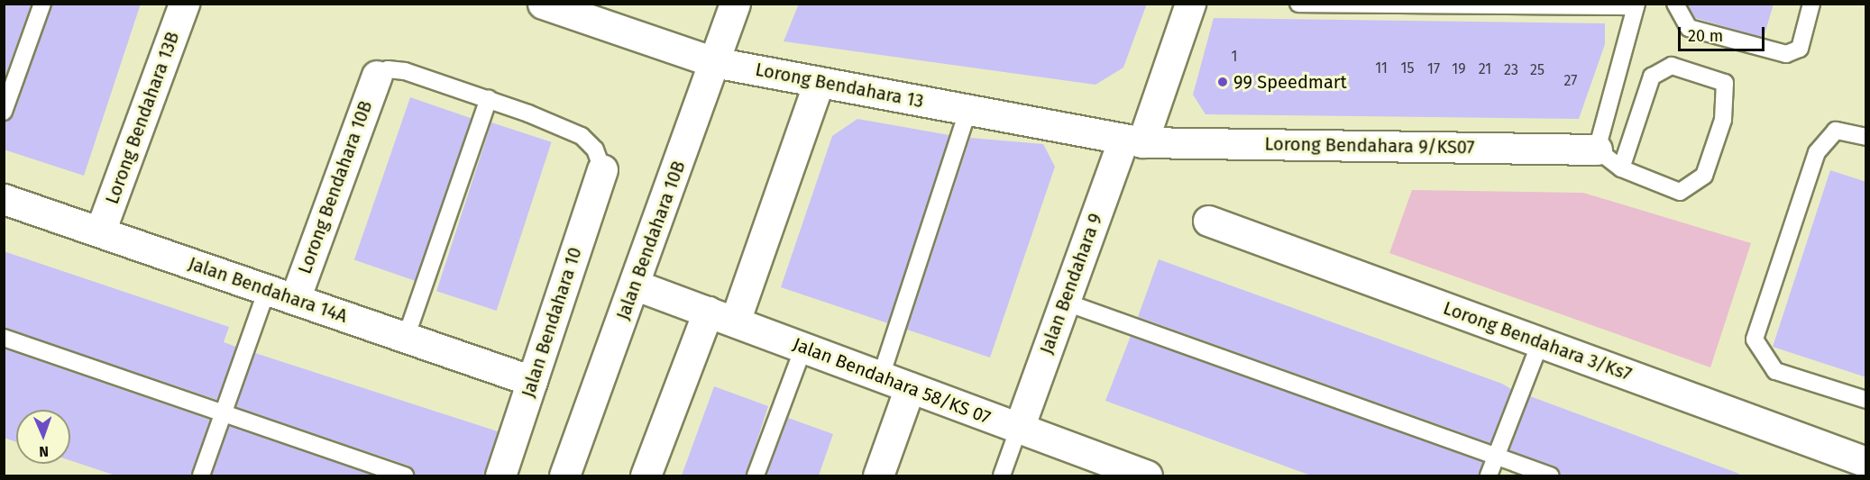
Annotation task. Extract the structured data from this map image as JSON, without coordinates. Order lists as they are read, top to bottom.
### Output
{
  "streets": {
    "street": [
      "Lorong Bendahara 13",
      "Lorong Bendahara 13B",
      "Lorong Bendahara 9/KS07",
      "Lorong Bendahara 10B",
      "Jalan Bendahara 10B",
      "Jalan Bendahara 9",
      "Jalan Bendahara 14A",
      "Jalan Bendahara 10",
      "Lorong Bendahara 3/Ks7",
      "Jalan Bendahara 58/KS 07"
    ]
  },
  "crossings": [
    ["Lorong Bendahara 13", "Lorong Bendahara 9/KS07"],
    ["Lorong Bendahara 13", "Jalan Bendahara 10B"],
    ["Lorong Bendahara 13", "Jalan Bendahara 9"],
    ["Lorong Bendahara 13B", "Jalan Bendahara 14A"],
    ["Lorong Bendahara 9/KS07", "Jalan Bendahara 9"],
    ["Lorong Bendahara 10B", "Jalan Bendahara 14A"],
    ["Jalan Bendahara 10B", "Jalan Bendahara 58/KS 07"],
    ["Jalan Bendahara 9", "Jalan Bendahara 58/KS 07"],
    ["Jalan Bendahara 14A", "Jalan Bendahara 10"]
  ],
  "places": ["99 Speedmart"],
  "house_numbers": [
    "1",
    "11",
    "15",
    "17",
    "19",
    "21",
    "23",
    "25",
    "27"
  ],
  "scale_bar": "20 m",
  "north": "bottom"
}
